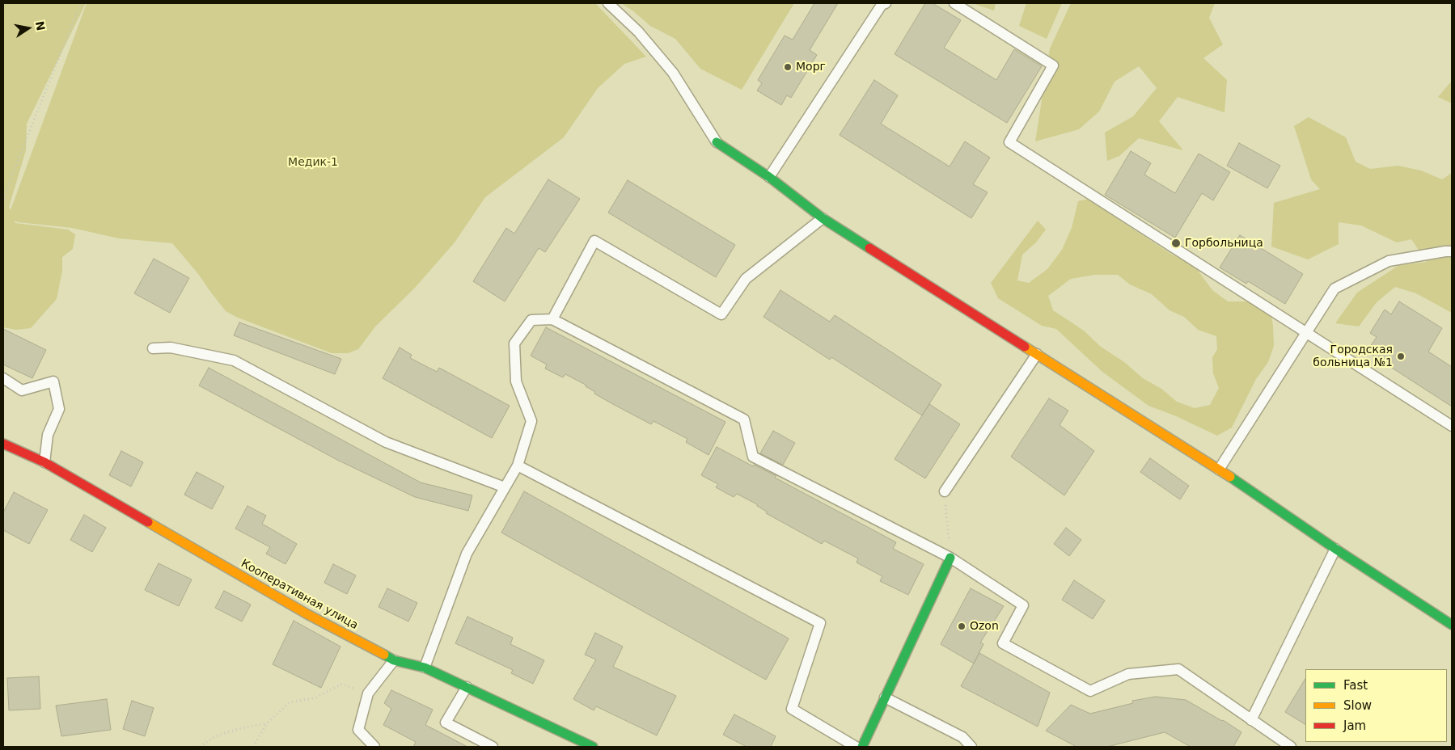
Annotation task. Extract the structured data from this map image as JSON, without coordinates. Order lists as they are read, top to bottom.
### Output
{
  "streets": {
    "street": ["Кооперативная улица"]
  },
  "parks": ["Медик-1"],
  "places": [
    "Морг",
    "Горбольница",
    "Городская больница №1",
    "Ozon"
  ],
  "legend": ["Fast", "Slow", "Jam"],
  "north": "right"
}
